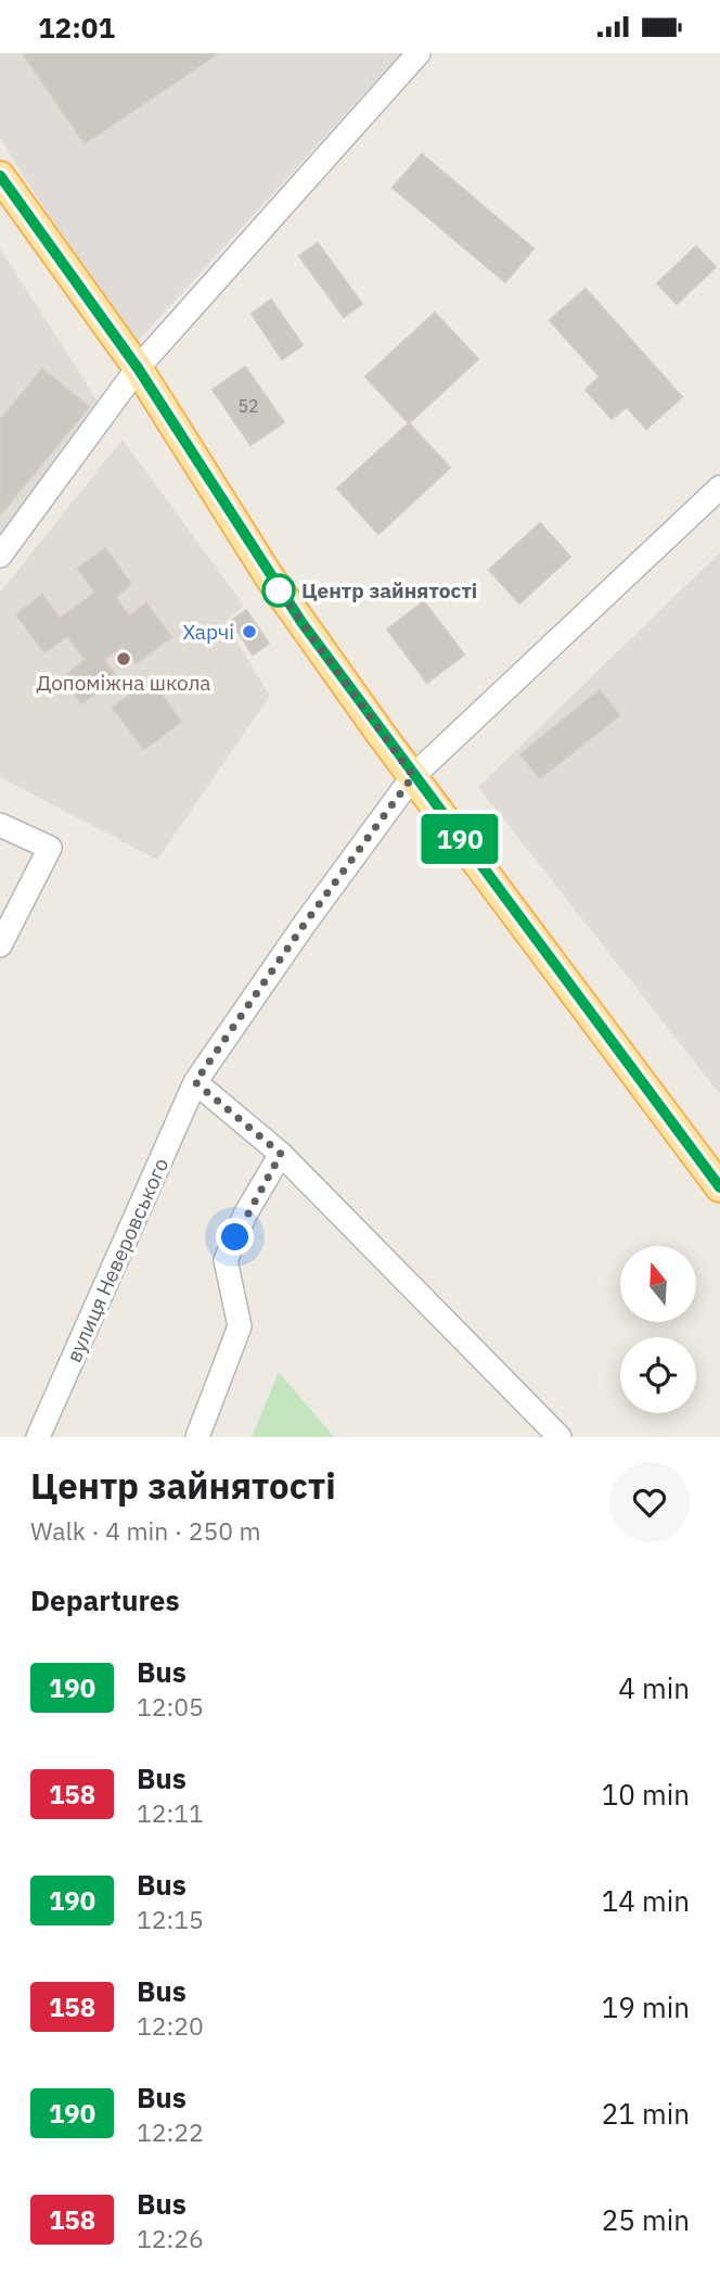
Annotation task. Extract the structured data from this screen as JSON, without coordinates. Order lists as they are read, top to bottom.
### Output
{
  "streets": {
    "street": ["вулиця Неверовського"]
  },
  "places": ["Центр зайнятості", "Харчі", "Допомiжна школа"],
  "lines": ["bus line 190"],
  "house_numbers": ["52"],
  "north": "top",
  "page": {
    "status": "12:01",
    "on_map": "190",
    "heading": [
      ["Центр зайнятості", "Walk · 4 min · 250 m"],
      "Departures"
    ],
    "list": [
      {
        "mark": "190",
        "name": "Bus",
        "note": "12:05",
        "value": "4 min"
      },
      {
        "mark": "158",
        "name": "Bus",
        "note": "12:11",
        "value": "10 min"
      },
      {
        "mark": "190",
        "name": "Bus",
        "note": "12:15",
        "value": "14 min"
      },
      {
        "mark": "158",
        "name": "Bus",
        "note": "12:20",
        "value": "19 min"
      },
      {
        "mark": "190",
        "name": "Bus",
        "note": "12:22",
        "value": "21 min"
      },
      {
        "mark": "158",
        "name": "Bus",
        "note": "12:26",
        "value": "25 min"
      }
    ]
  }
}
